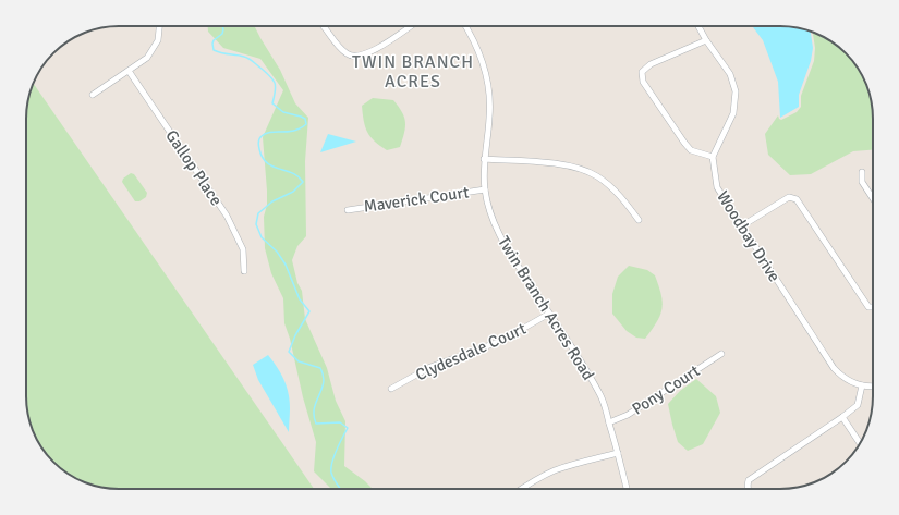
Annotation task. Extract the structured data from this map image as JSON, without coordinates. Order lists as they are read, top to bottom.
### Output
{
  "streets": {
    "street": [
      "Gallop Place",
      "Maverick Court",
      "Woodbay Drive",
      "Twin Branch Acres Road",
      "Clydesdale Court",
      "Pony Court"
    ]
  },
  "crossings": [
    ["Maverick Court", "Twin Branch Acres Road"],
    ["Twin Branch Acres Road", "Clydesdale Court"],
    ["Twin Branch Acres Road", "Pony Court"]
  ],
  "districts": ["TWIN BRANCH ACRES"]
}
